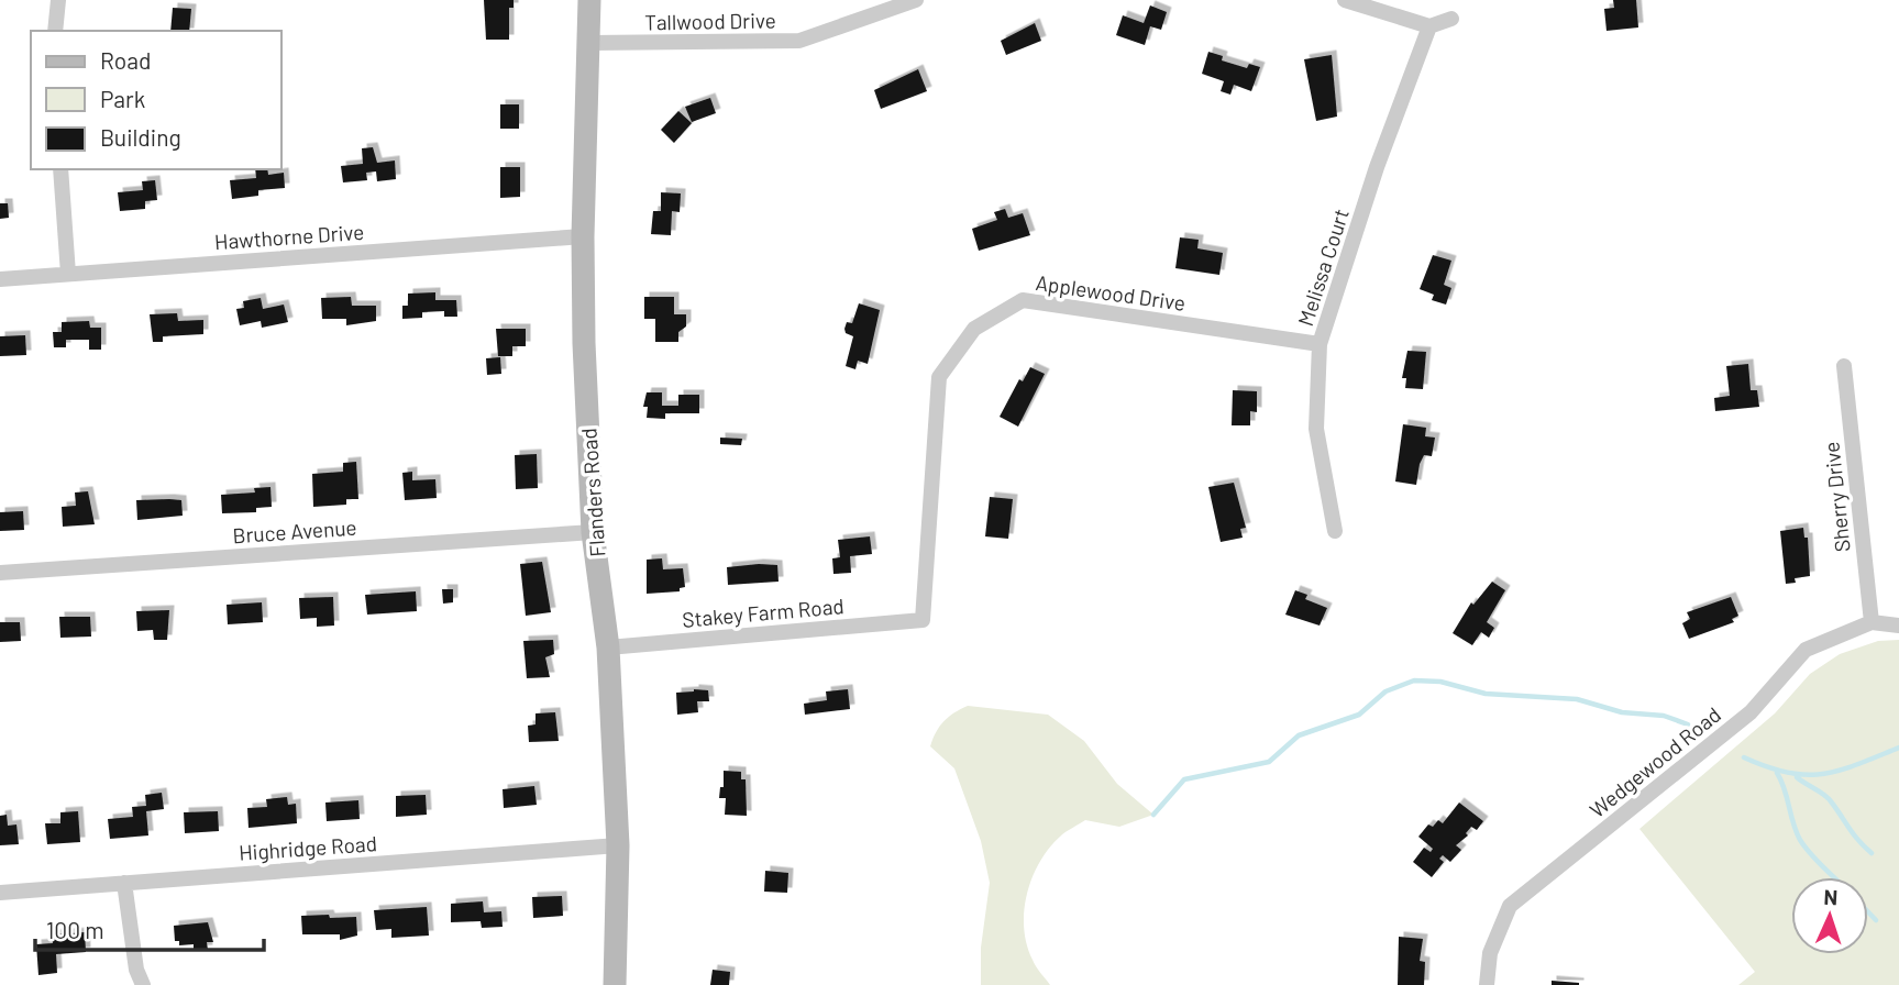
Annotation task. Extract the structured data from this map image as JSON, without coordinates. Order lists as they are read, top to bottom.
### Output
{
  "streets": {
    "street": [
      "Tallwood Drive",
      "Hawthorne Drive",
      "Melissa Court",
      "Applewood Drive",
      "Flanders Road",
      "Sherry Drive",
      "Bruce Avenue",
      "Stakey Farm Road",
      "Wedgewood Road",
      "Highridge Road"
    ]
  },
  "crossings": [
    ["Tallwood Drive", "Flanders Road"],
    ["Hawthorne Drive", "Flanders Road"],
    ["Melissa Court", "Applewood Drive"],
    ["Applewood Drive", "Stakey Farm Road"],
    ["Flanders Road", "Bruce Avenue"],
    ["Flanders Road", "Stakey Farm Road"],
    ["Flanders Road", "Highridge Road"],
    ["Sherry Drive", "Wedgewood Road"]
  ],
  "legend": ["Road", "Park", "Building"],
  "scale_bar": "100 m",
  "north": "top"
}
